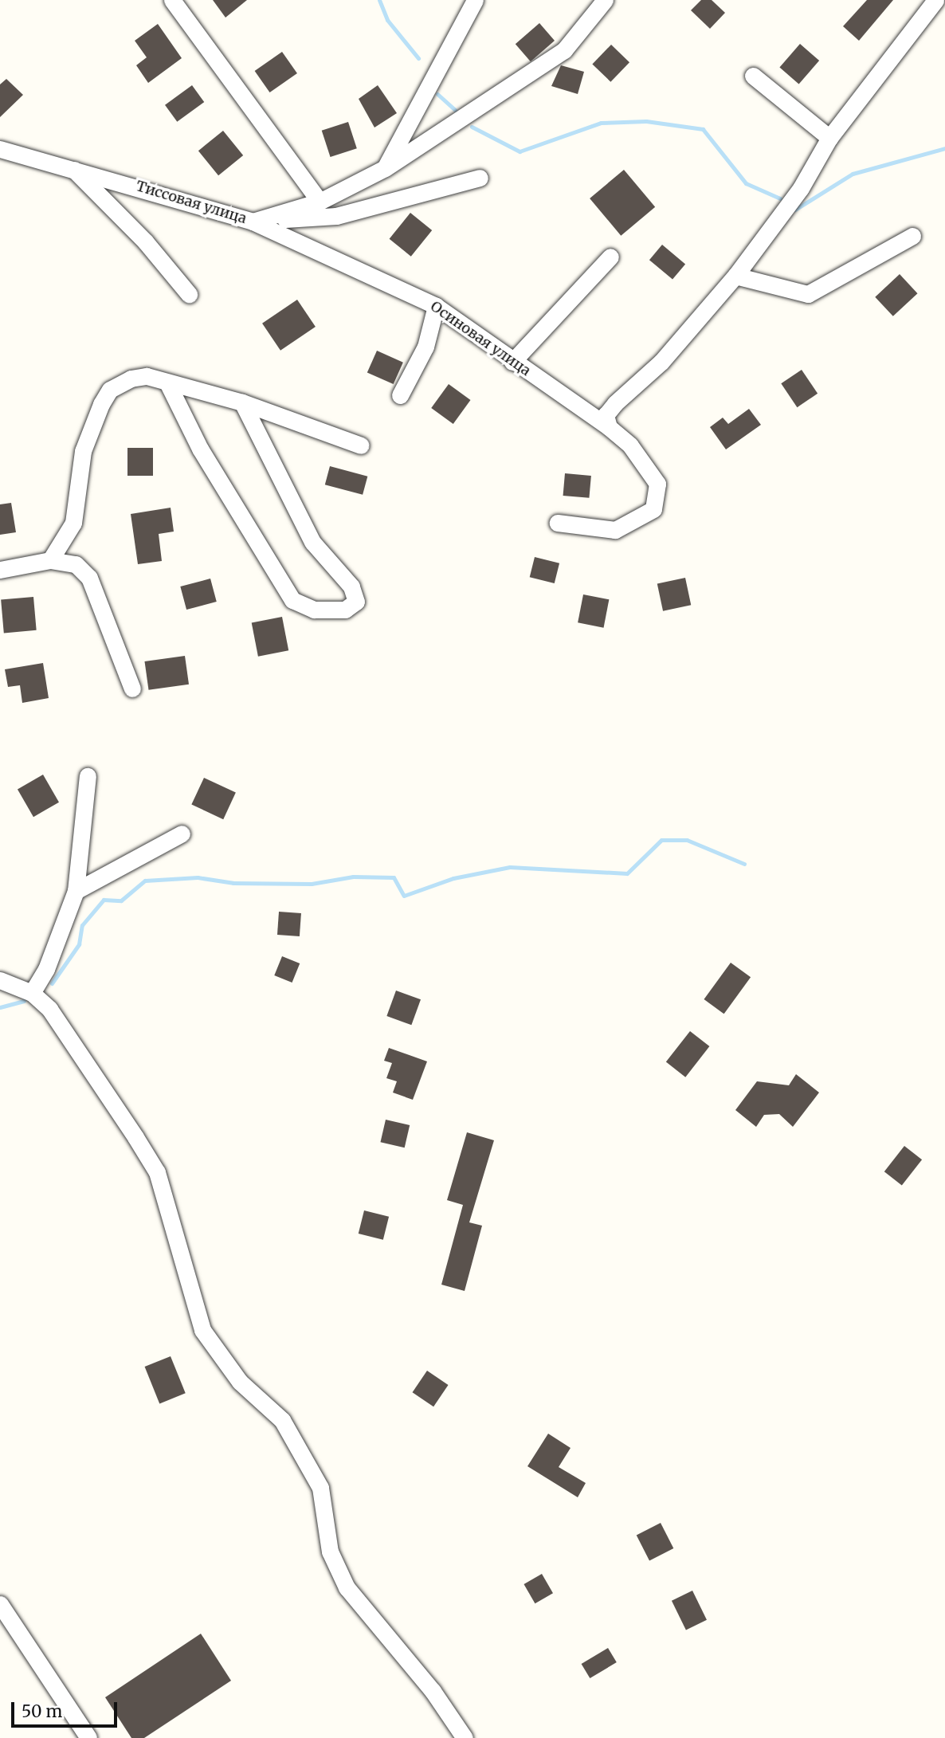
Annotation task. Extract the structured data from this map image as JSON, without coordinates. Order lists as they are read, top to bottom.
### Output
{
  "streets": {
    "street": ["Тиссовая улица", "Осиновая улица"]
  },
  "crossings": [
    ["Тиссовая улица", "Осиновая улица"]
  ],
  "scale_bar": "50 m"
}
